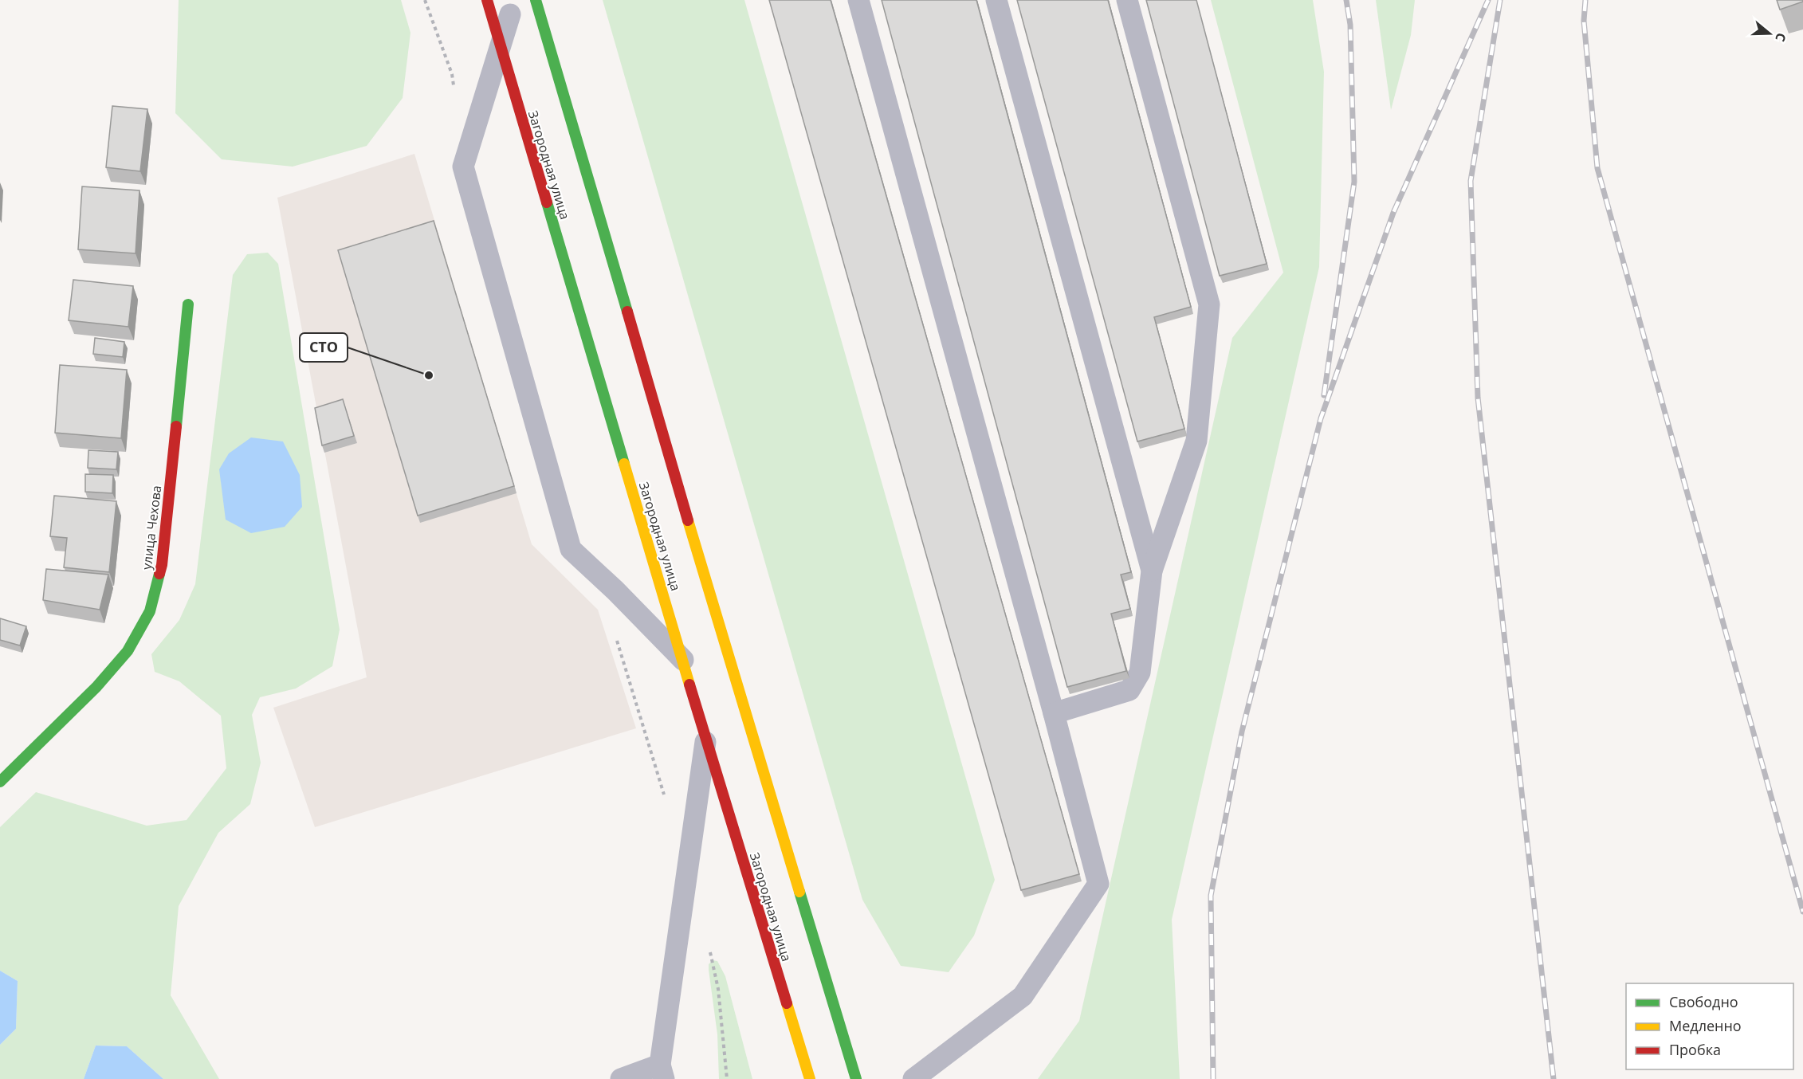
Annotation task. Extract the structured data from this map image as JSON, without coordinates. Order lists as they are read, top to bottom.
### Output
{
  "streets": {
    "main road": ["Загородная улица", "улица Чехова"]
  },
  "places": ["СТО"],
  "legend": ["Свободно", "Медленно", "Пробка"],
  "north": "right"
}
